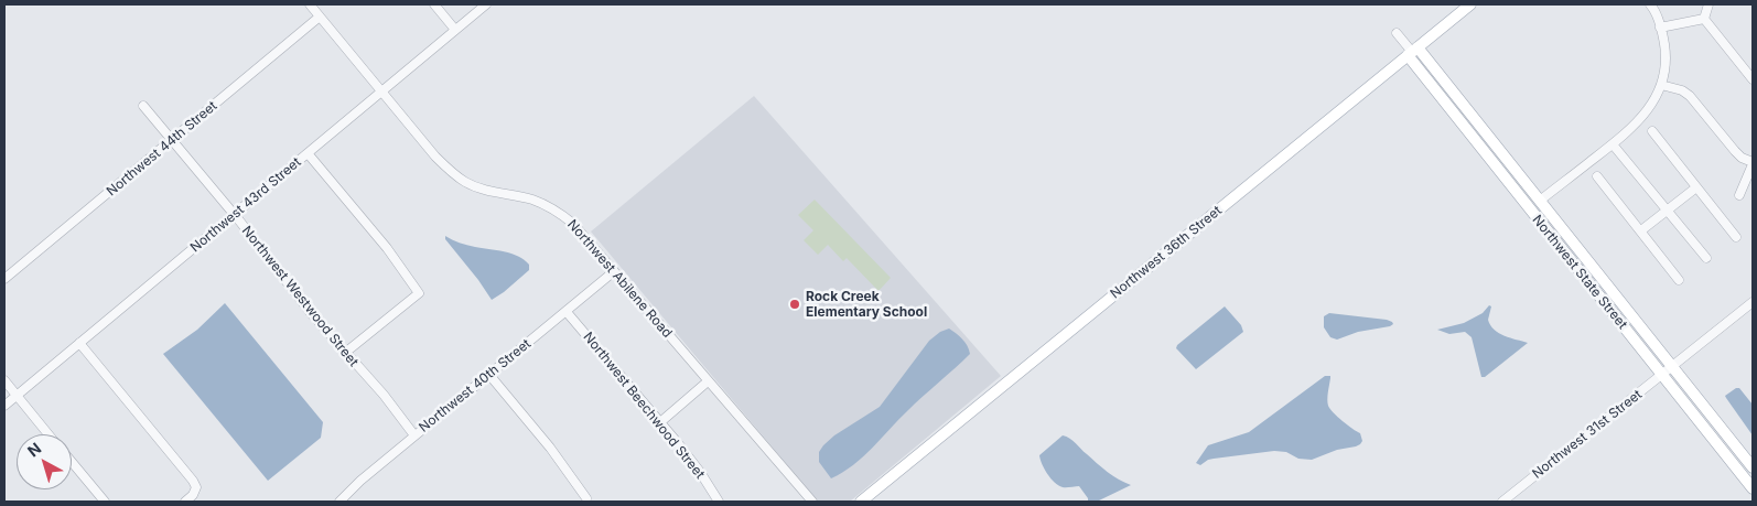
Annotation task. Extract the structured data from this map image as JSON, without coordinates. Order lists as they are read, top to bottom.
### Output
{
  "streets": {
    "main road": ["Northwest 36th Street", "Northwest State Street"],
    "street": [
      "Northwest 44th Street",
      "Northwest 43rd Street",
      "Northwest Abilene Road",
      "Northwest Westwood Street",
      "Northwest 40th Street",
      "Northwest Beechwood Street",
      "Northwest 31st Street"
    ]
  },
  "crossings": [
    ["Northwest 44th Street", "Northwest Abilene Road"],
    ["Northwest 44th Street", "Northwest Westwood Street"],
    ["Northwest 43rd Street", "Northwest Abilene Road"],
    ["Northwest 43rd Street", "Northwest Westwood Street"],
    ["Northwest 36th Street", "Northwest State Street"],
    ["Northwest State Street", "Northwest 31st Street"],
    ["Northwest Abilene Road", "Northwest 40th Street"],
    ["Northwest Westwood Street", "Northwest 40th Street"],
    ["Northwest 40th Street", "Northwest Beechwood Street"]
  ],
  "places": ["Rock Creek Elementary School"],
  "north": "top left"
}
